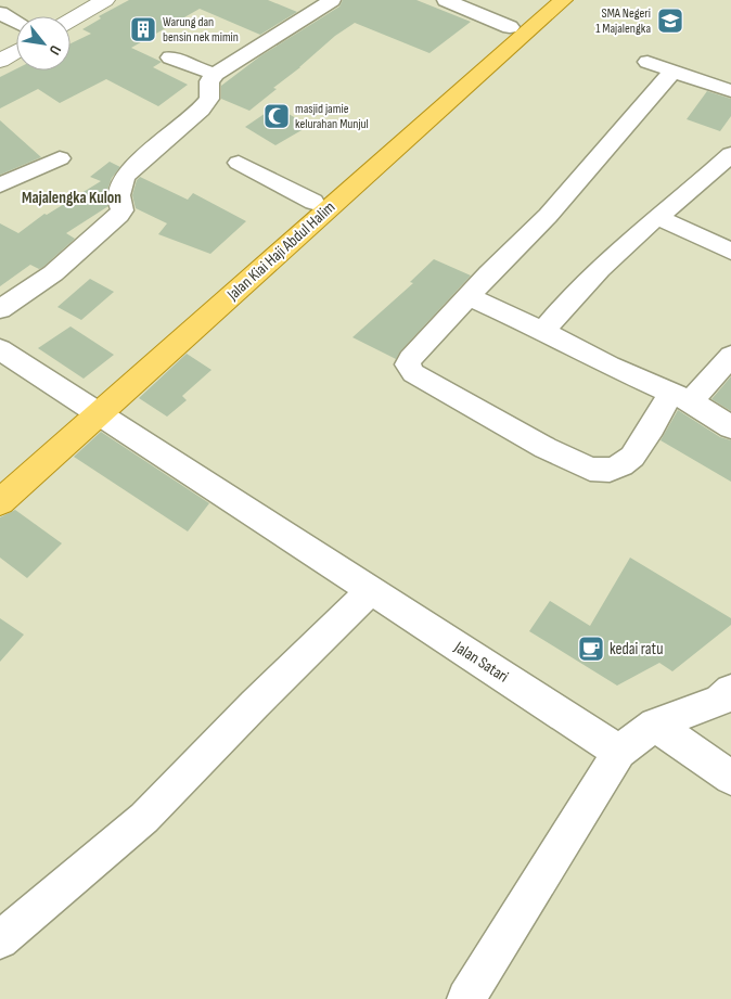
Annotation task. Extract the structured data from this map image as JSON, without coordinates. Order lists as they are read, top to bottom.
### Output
{
  "streets": {
    "main road": ["Jalan Kiai Haji Abdul Halim"],
    "street": ["Jalan Satari"]
  },
  "crossings": [
    ["Jalan Kiai Haji Abdul Halim", "Jalan Satari"]
  ],
  "districts": ["Majalengka Kulon"],
  "places": {
    "school or university": ["SMA Negeri 1 Majalengka"],
    "building": ["Warung dan bensin nek mimin"],
    "mosque": ["masjid jamie kelurahan Munjul"],
    "cafe": ["kedai ratu"]
  },
  "north": "bottom right"
}
